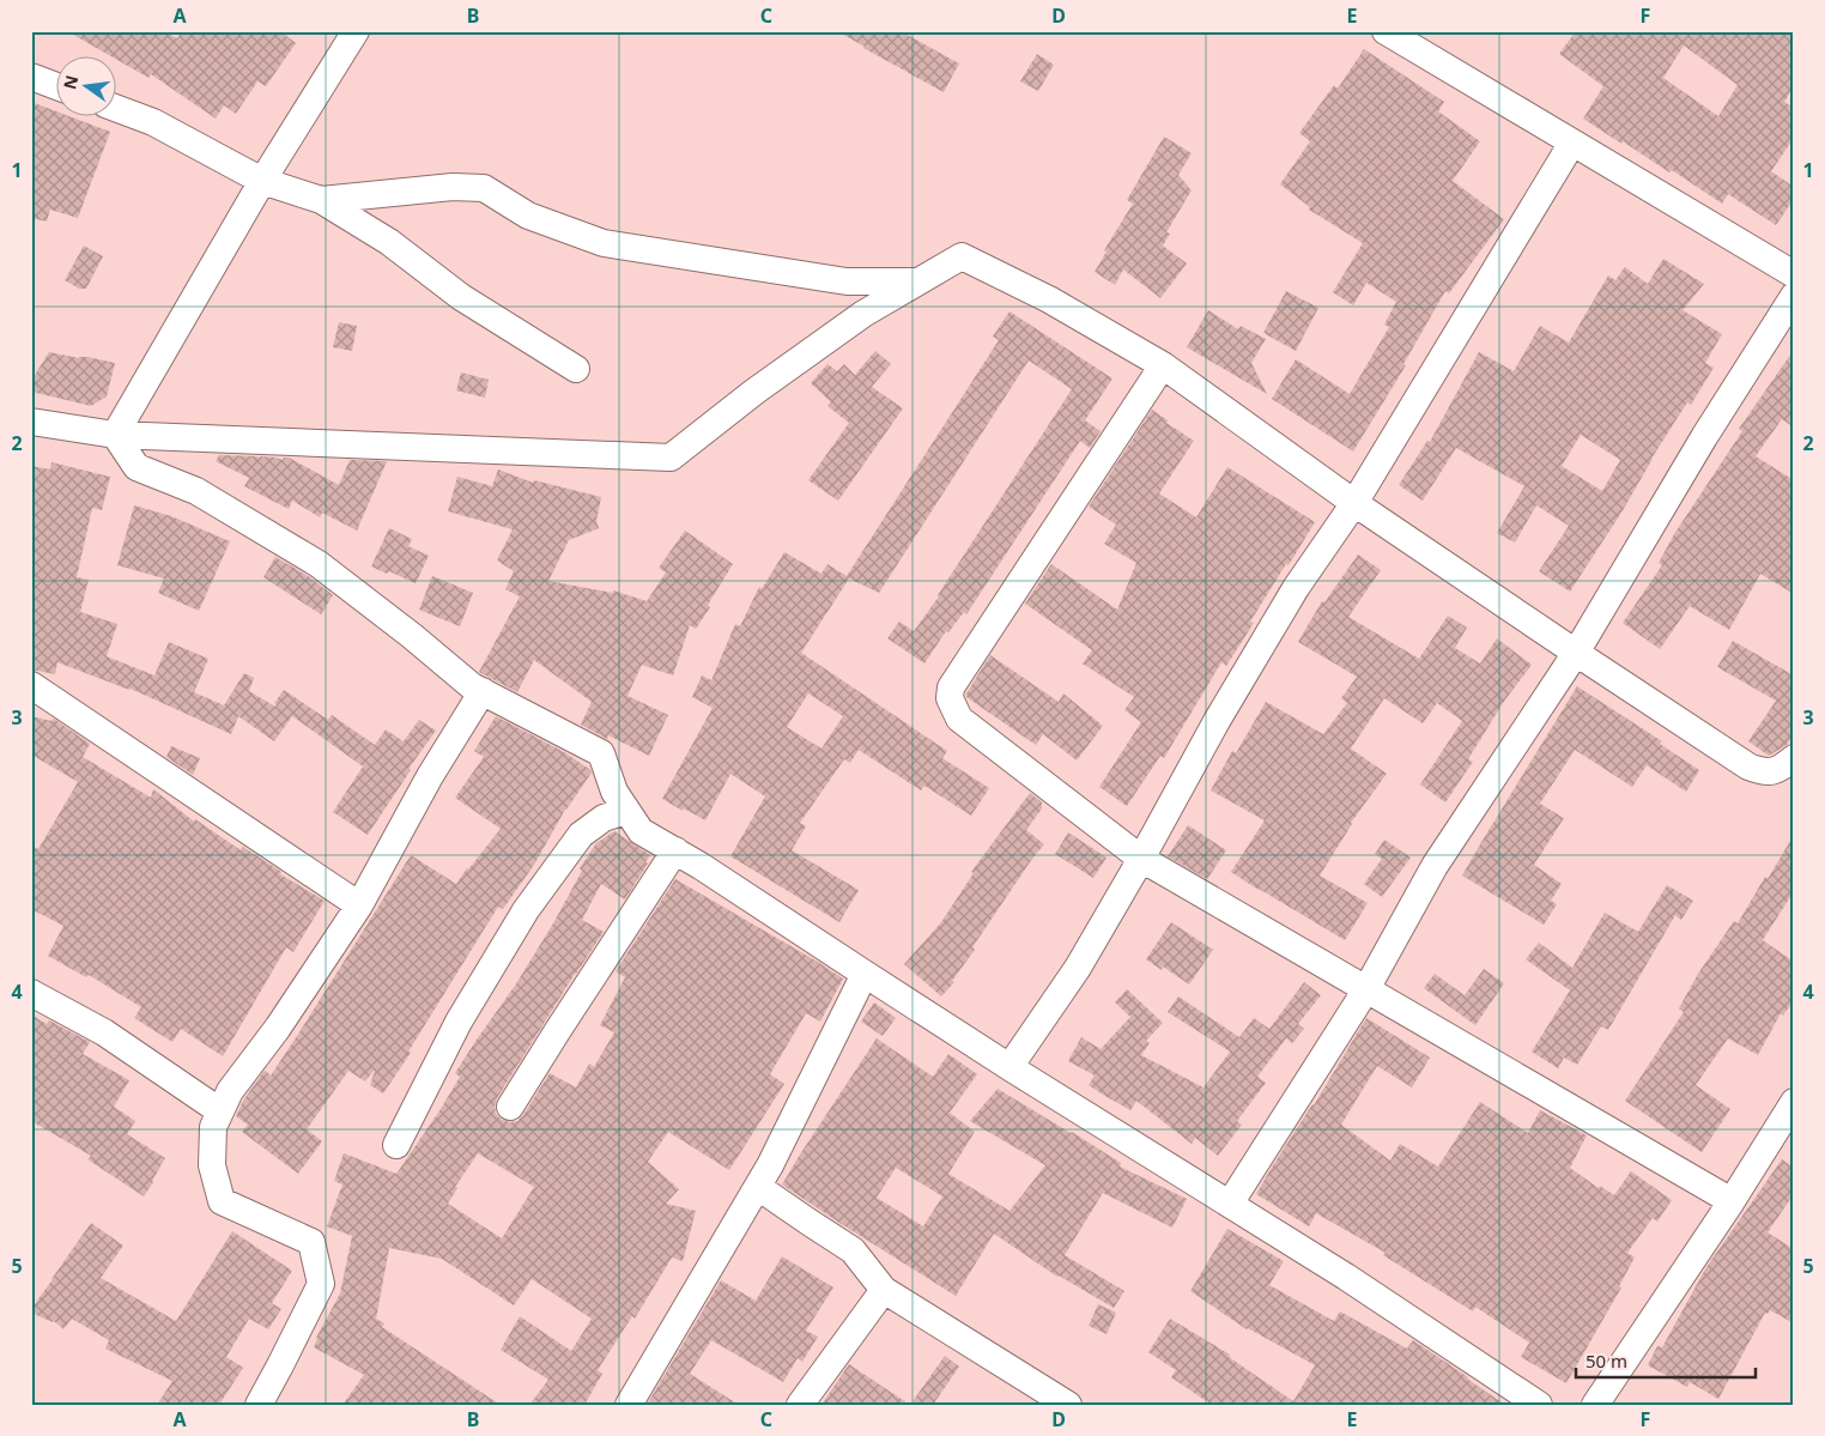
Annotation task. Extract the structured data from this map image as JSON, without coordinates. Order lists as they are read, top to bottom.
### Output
{
  "scale_bar": "50 m",
  "north": "left",
  "grid": {
    "columns": [
      "A",
      "B",
      "C",
      "D",
      "E",
      "F"
    ],
    "rows": [
      "1",
      "2",
      "3",
      "4",
      "5"
    ]
  }
}
